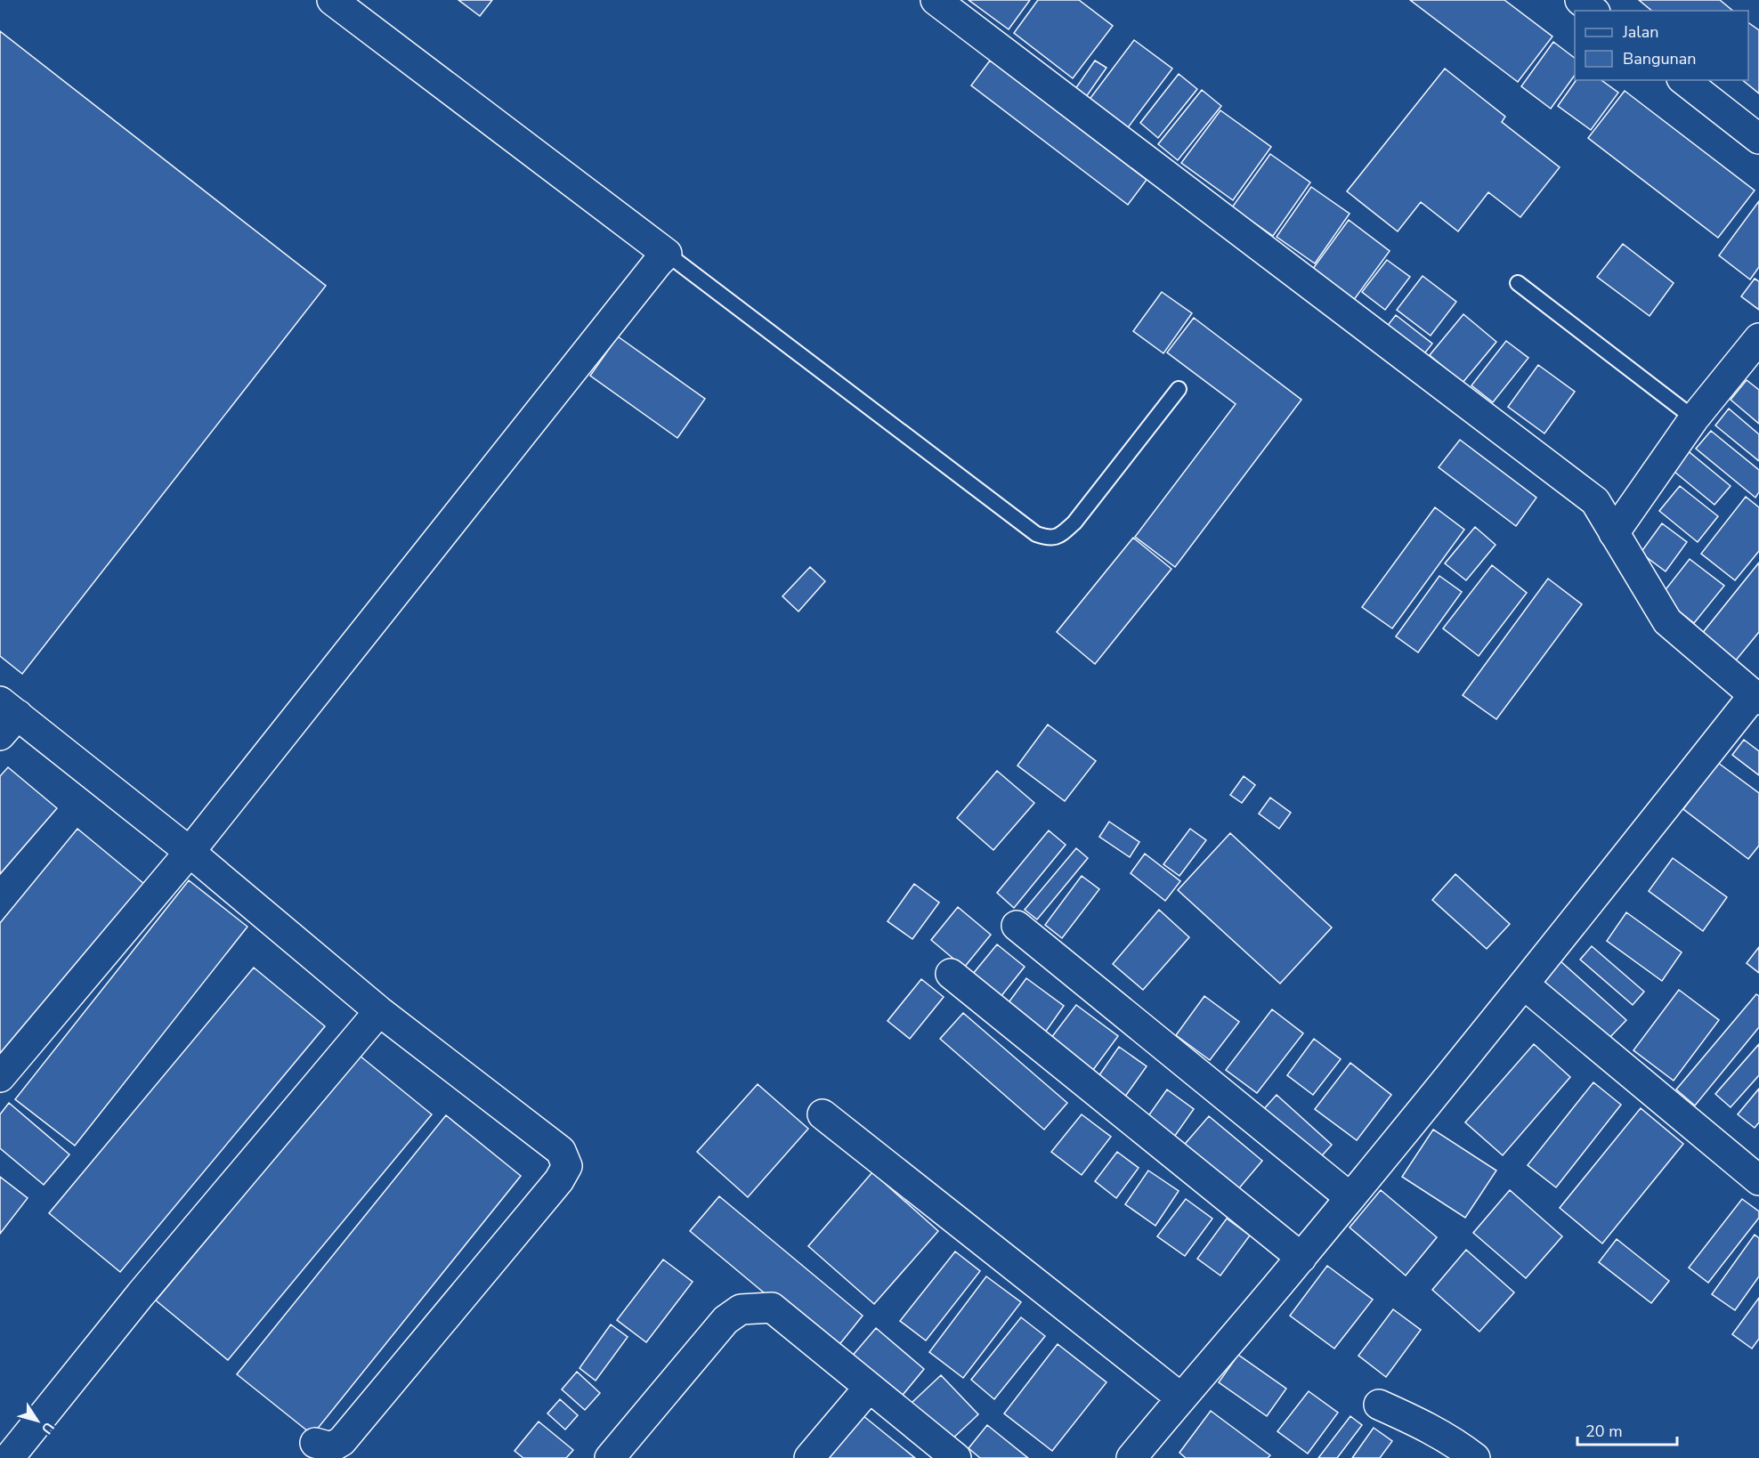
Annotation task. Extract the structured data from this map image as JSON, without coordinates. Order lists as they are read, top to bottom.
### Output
{
  "legend": ["Jalan", "Bangunan"],
  "scale_bar": "20 m",
  "north": "bottom right"
}
